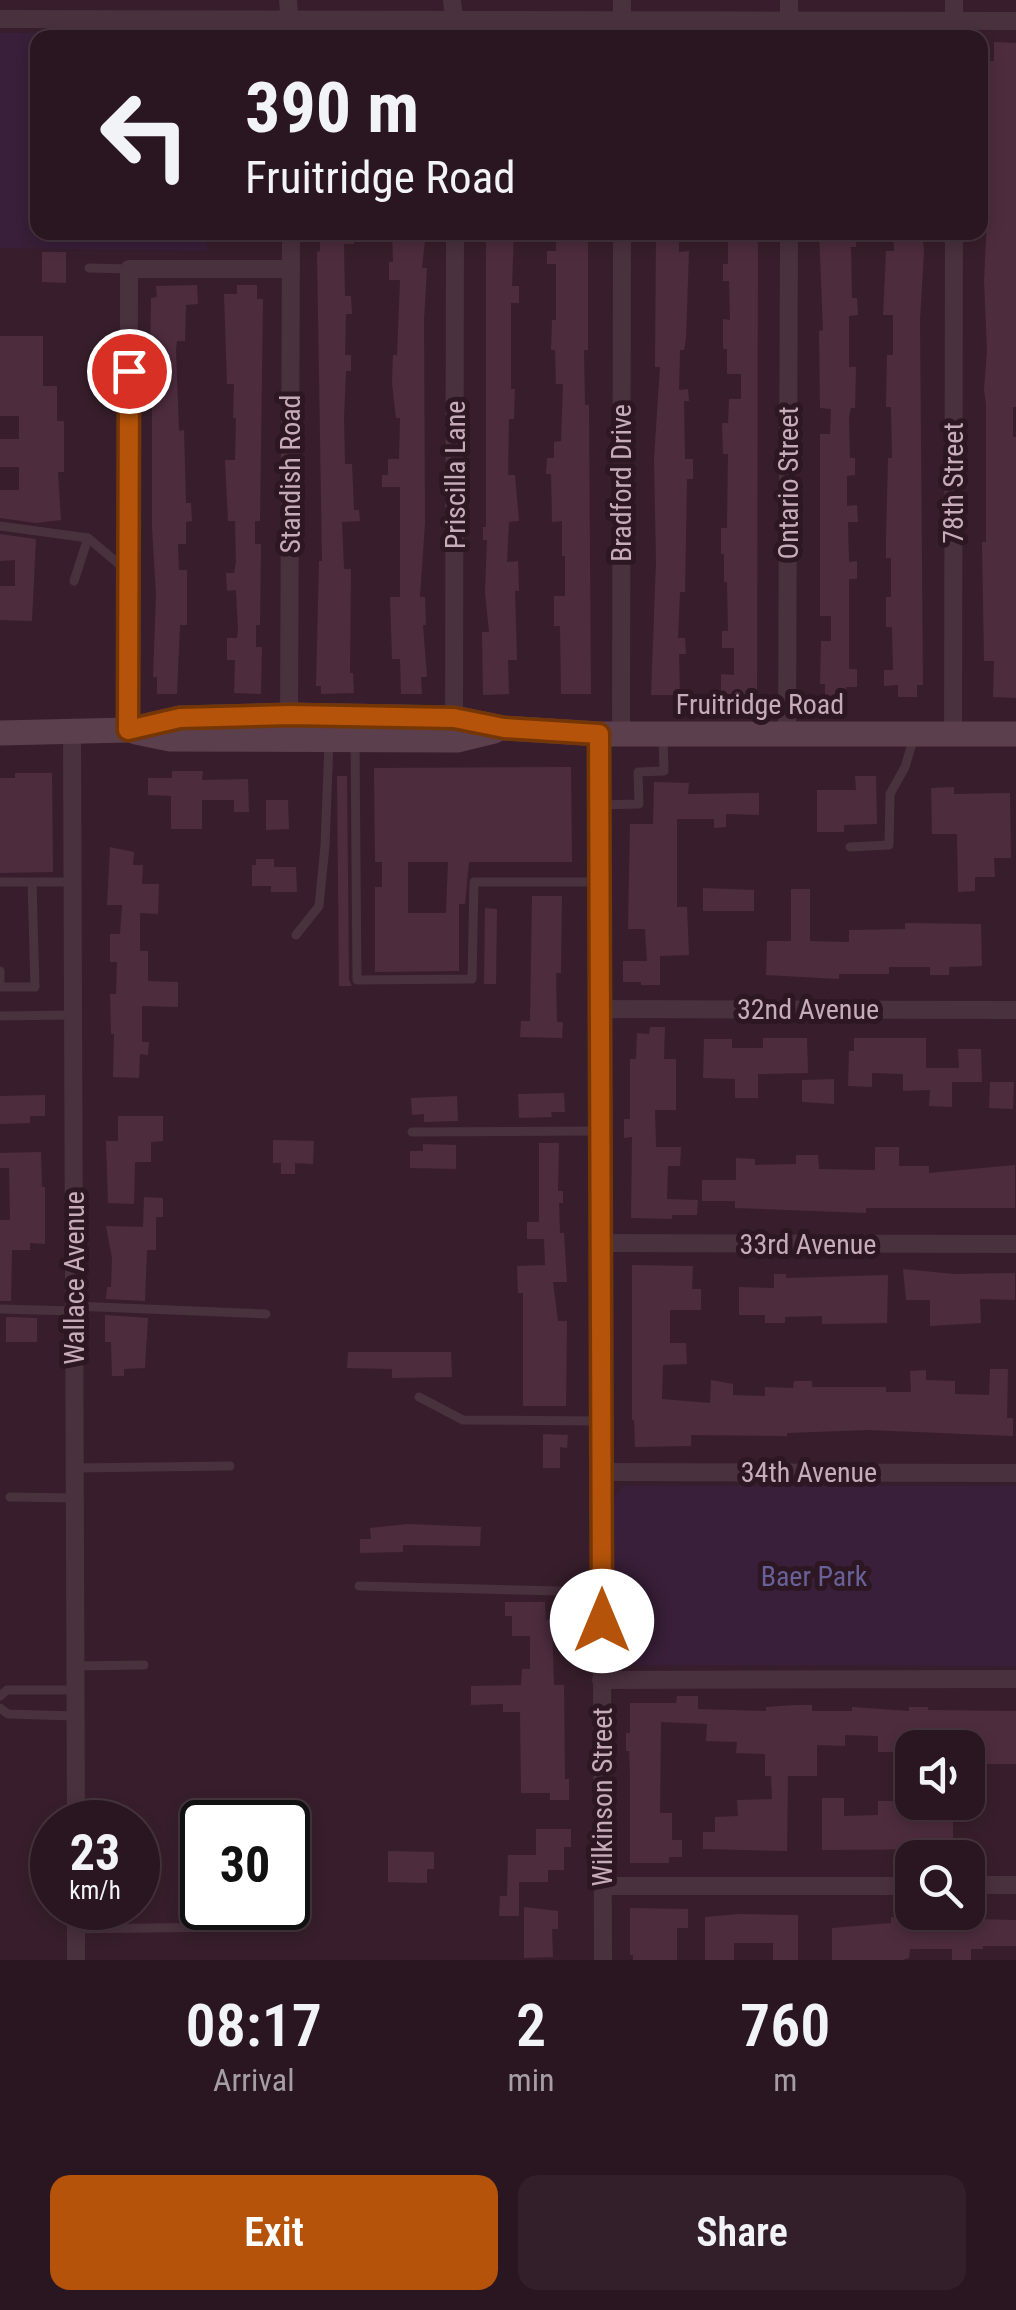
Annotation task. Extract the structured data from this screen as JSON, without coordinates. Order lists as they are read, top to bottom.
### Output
{
  "streets": {
    "main road": ["Fruitridge Road"],
    "street": [
      "Standish Road",
      "Priscilla Lane",
      "Bradford Drive",
      "Ontario Street",
      "78th Street",
      "32nd Avenue",
      "33rd Avenue",
      "Wallace Avenue",
      "34th Avenue",
      "Wilkinson Street"
    ]
  },
  "crossings": [
    ["Standish Road", "Fruitridge Road"],
    ["Priscilla Lane", "Fruitridge Road"],
    ["Bradford Drive", "Fruitridge Road"],
    ["Bradford Drive", "Wilkinson Street"],
    ["Ontario Street", "Fruitridge Road"],
    ["78th Street", "Fruitridge Road"],
    ["Fruitridge Road", "Wallace Avenue"],
    ["Fruitridge Road", "Wilkinson Street"],
    ["32nd Avenue", "Wilkinson Street"],
    ["33rd Avenue", "Wilkinson Street"],
    ["34th Avenue", "Wilkinson Street"]
  ],
  "parks": ["Baer Park"],
  "page": {
    "turn": ["390 m", "Fruitridge Road"],
    "speed": "23 km/h",
    "limit": "30",
    "eta": [
      "08:17",
      "Arrival",
      "2",
      "min",
      "760",
      "m"
    ],
    "buttons": ["Exit", "Share"]
  }
}
